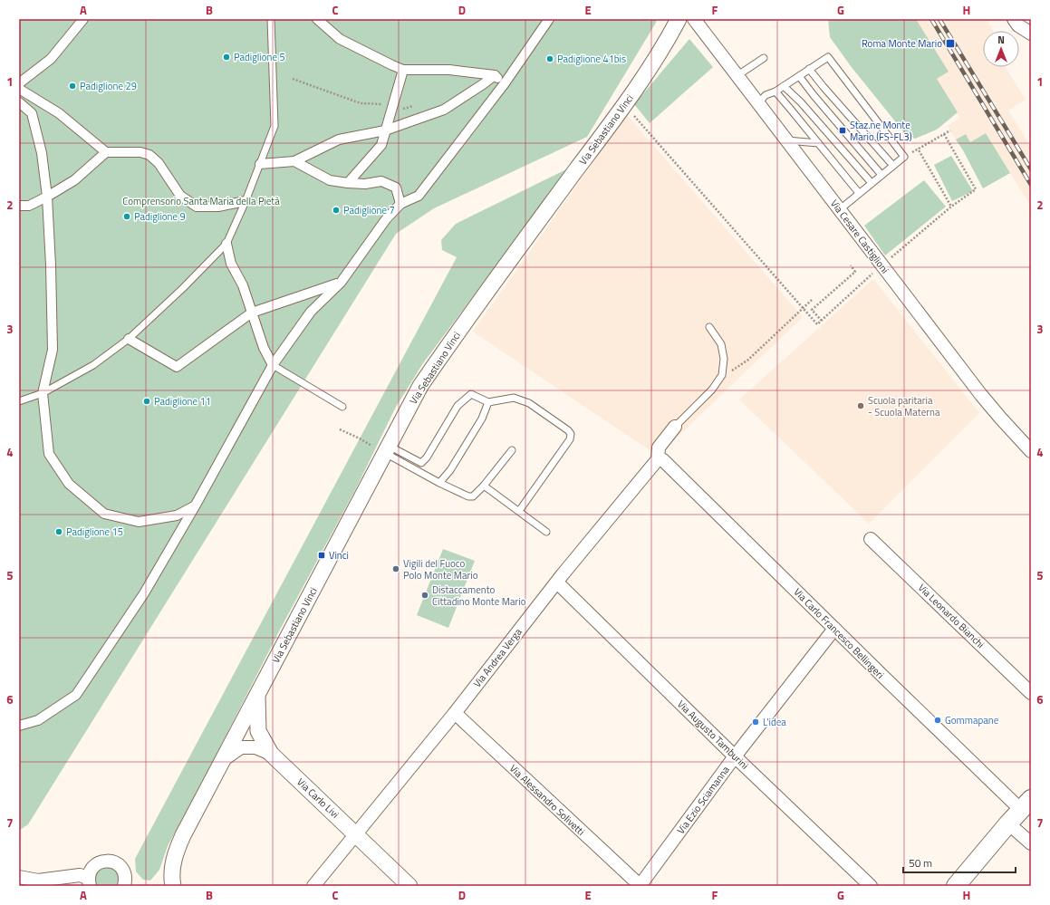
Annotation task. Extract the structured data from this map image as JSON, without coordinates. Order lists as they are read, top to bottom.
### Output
{
  "streets": {
    "street": [
      "Via Sebastiano Vinci",
      "Via Cesare Castiglioni",
      "Via Leonardo Bianchi",
      "Via Carlo Francesco Bellingeri",
      "Via Andrea Verga",
      "Via Augusto Tamburini",
      "Via Carlo Livi",
      "Via Alessandro Solivetti",
      "Via Ezio Sciamanna"
    ]
  },
  "crossings": [
    ["Via Sebastiano Vinci", "Via Carlo Livi"],
    ["Via Carlo Francesco Bellingeri", "Via Andrea Verga"],
    ["Via Carlo Francesco Bellingeri", "Via Ezio Sciamanna"],
    ["Via Andrea Verga", "Via Augusto Tamburini"],
    ["Via Andrea Verga", "Via Carlo Livi"],
    ["Via Andrea Verga", "Via Alessandro Solivetti"],
    ["Via Augusto Tamburini", "Via Ezio Sciamanna"],
    ["Via Alessandro Solivetti", "Via Ezio Sciamanna"]
  ],
  "parks": ["Comprensorio Santa Maria della Pietà"],
  "places": {
    "transit": ["Roma Monte Mario", "Staz.ne Monte Mario (FS-FL3)", "Vinci"],
    "other": [
      "Padiglione 5",
      "Padiglione 41bis",
      "Padiglione 29",
      "Padiglione 7",
      "Padiglione 9",
      "Padiglione 11",
      "Scuola paritaria - Scuola Materna",
      "Padiglione 15",
      "Vigili del Fuoco Polo Monte Mario",
      "Distaccamento Cittadino Monte Mario",
      "Gommapane",
      "L'idea"
    ]
  },
  "scale_bar": "50 m",
  "north": "top",
  "grid": {
    "columns": [
      "A",
      "B",
      "C",
      "D",
      "E",
      "F",
      "G",
      "H"
    ],
    "rows": [
      "1",
      "2",
      "3",
      "4",
      "5",
      "6",
      "7"
    ]
  }
}
